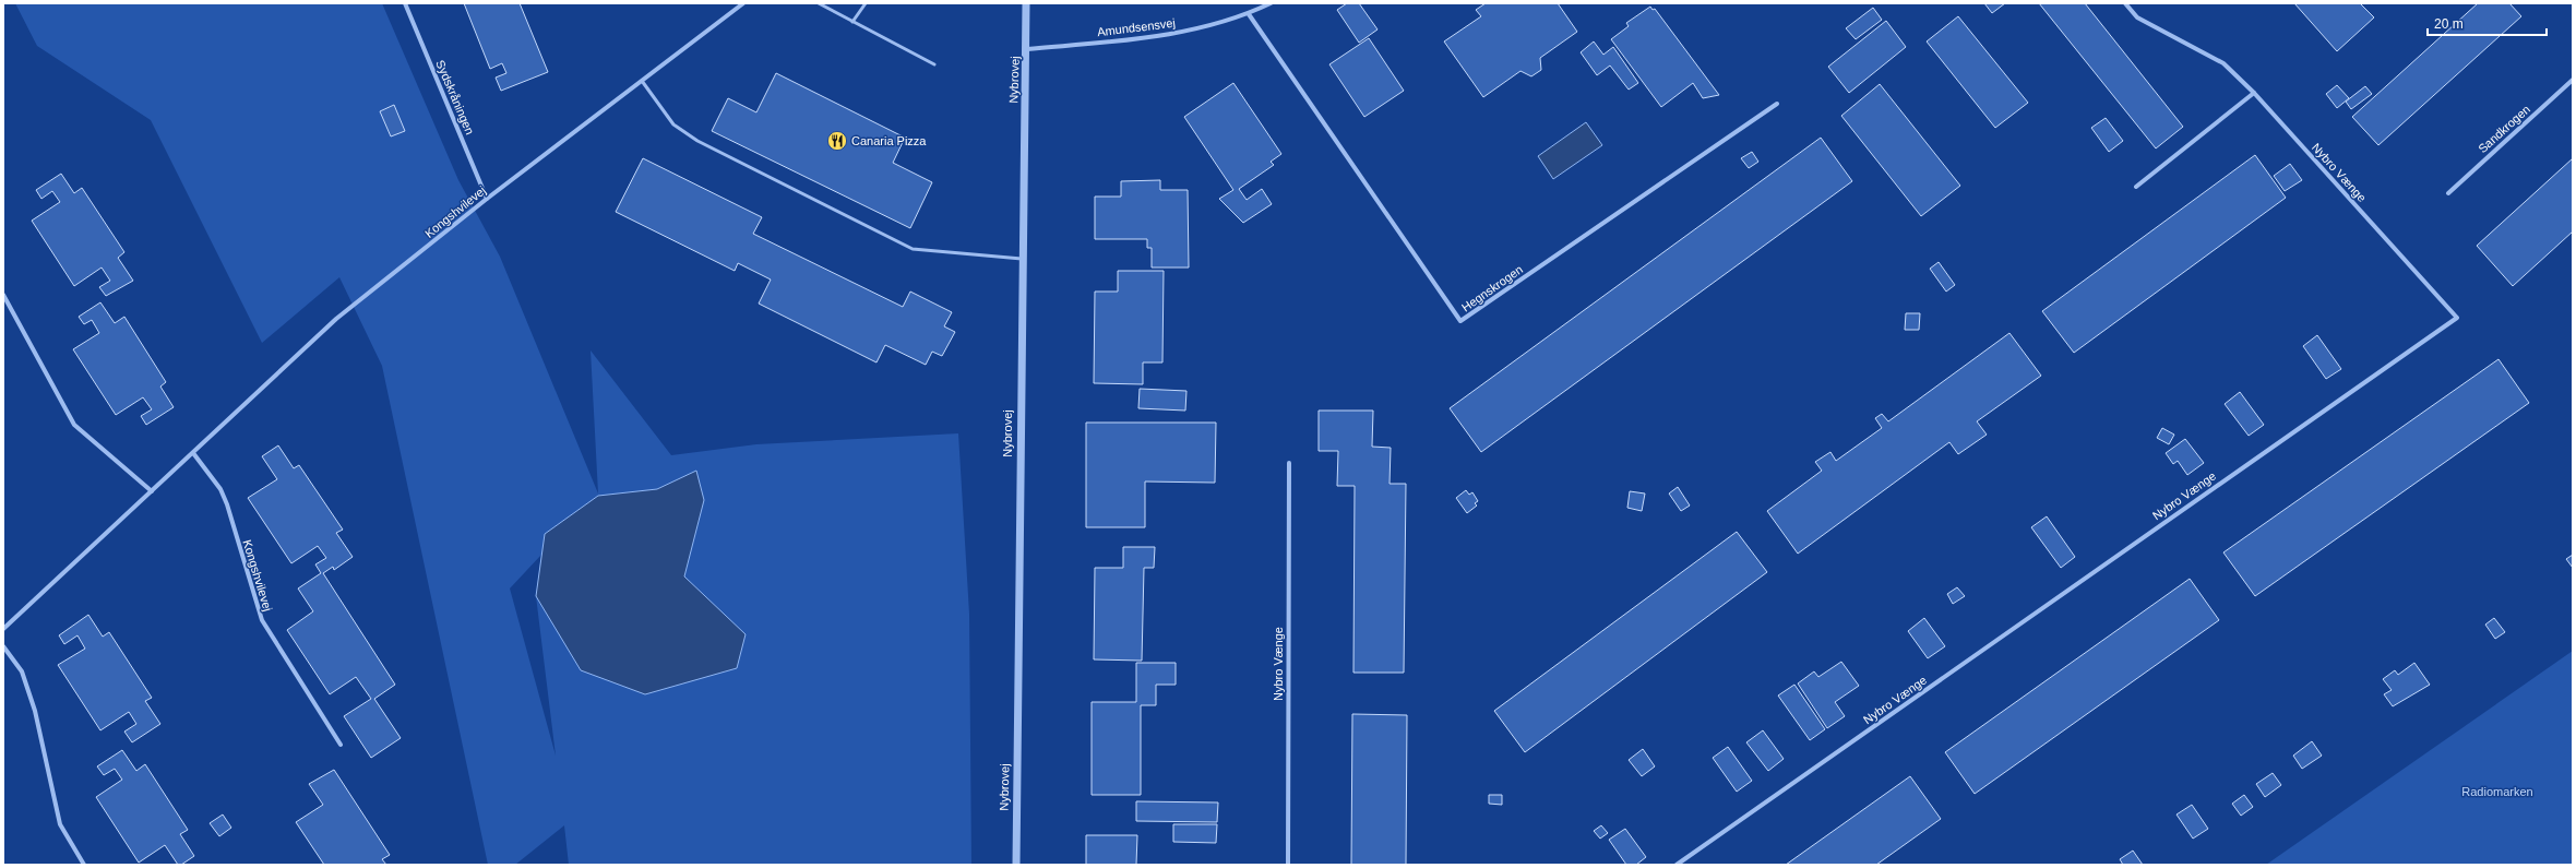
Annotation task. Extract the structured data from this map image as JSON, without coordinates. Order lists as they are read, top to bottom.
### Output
{
  "streets": {
    "street": [
      "Amundsensvej",
      "Nybrovej",
      "Sydskråningen",
      "Sandkrogen",
      "Nybro Vænge",
      "Kongshvilevej",
      "Hegnskrogen"
    ]
  },
  "crossings": [
    ["Amundsensvej", "Nybrovej"],
    ["Amundsensvej", "Hegnskrogen"],
    ["Sydskråningen", "Kongshvilevej"]
  ],
  "parks": ["Radiomarken"],
  "places": {
    "restaurant": ["Canaria Pizza"]
  },
  "scale_bar": "20 m"
}
